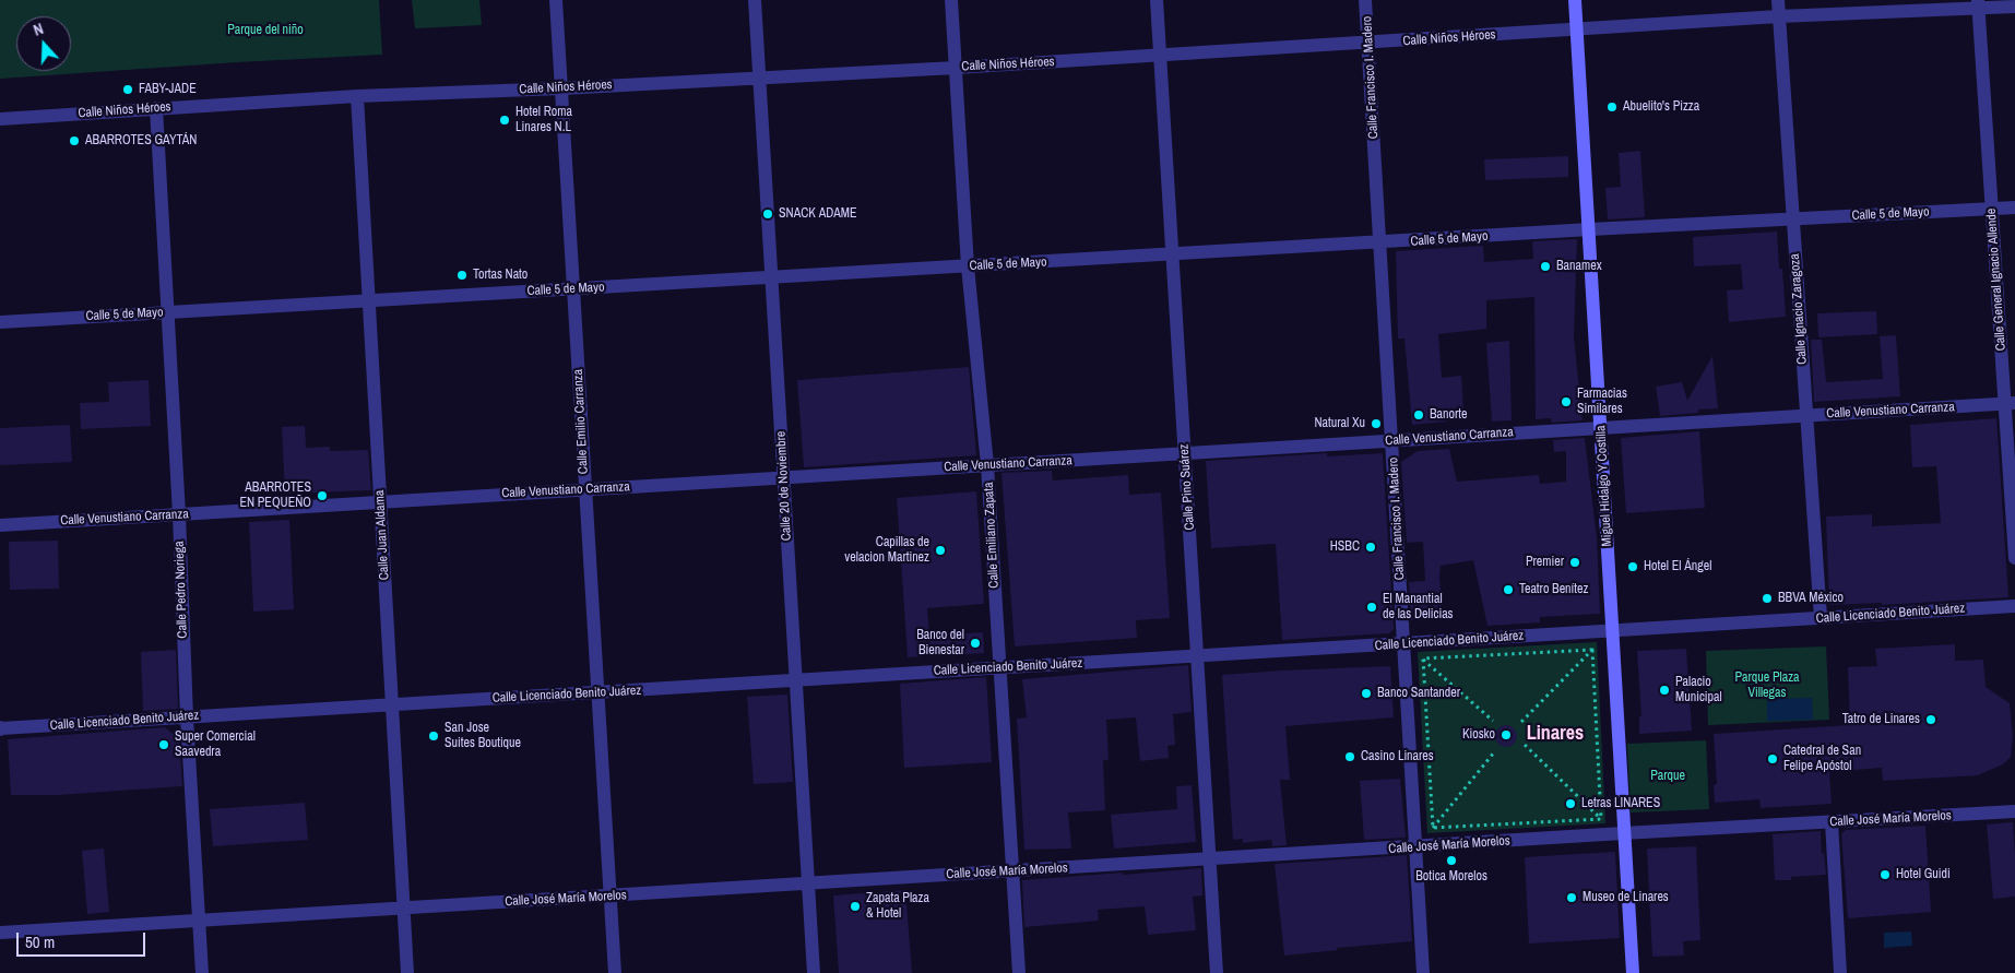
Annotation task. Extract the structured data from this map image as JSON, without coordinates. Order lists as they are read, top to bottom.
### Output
{
  "streets": {
    "main road": ["Miguel Hidalgo Y Costilla"],
    "street": [
      "Calle Niños Héroes",
      "Calle Francisco I. Madero",
      "Calle 5 de Mayo",
      "Calle General Ignacio Allende",
      "Calle Ignacio Zaragoza",
      "Calle Venustiano Carranza",
      "Calle Emilio Carranza",
      "Calle 20 de Noviembre",
      "Calle Pino Suárez",
      "Calle Juan Aldama",
      "Calle Emiliano Zapata",
      "Calle Pedro Noriega",
      "Calle Licenciado Benito Juárez",
      "Calle José María Morelos"
    ]
  },
  "crossings": [
    ["Calle Niños Héroes", "Calle Francisco I. Madero"],
    ["Calle Niños Héroes", "Calle General Ignacio Allende"],
    ["Calle Niños Héroes", "Calle Ignacio Zaragoza"],
    ["Calle Niños Héroes", "Calle Emilio Carranza"],
    ["Calle Niños Héroes", "Calle 20 de Noviembre"],
    ["Calle Niños Héroes", "Miguel Hidalgo Y Costilla"],
    ["Calle Niños Héroes", "Calle Pino Suárez"],
    ["Calle Niños Héroes", "Calle Juan Aldama"],
    ["Calle Niños Héroes", "Calle Emiliano Zapata"],
    ["Calle Niños Héroes", "Calle Pedro Noriega"],
    ["Calle Francisco I. Madero", "Calle 5 de Mayo"],
    ["Calle Francisco I. Madero", "Calle Venustiano Carranza"],
    ["Calle Francisco I. Madero", "Calle Licenciado Benito Juárez"],
    ["Calle Francisco I. Madero", "Calle José María Morelos"],
    ["Calle 5 de Mayo", "Calle General Ignacio Allende"],
    ["Calle 5 de Mayo", "Calle Ignacio Zaragoza"],
    ["Calle 5 de Mayo", "Calle Emilio Carranza"],
    ["Calle 5 de Mayo", "Calle 20 de Noviembre"],
    ["Calle 5 de Mayo", "Miguel Hidalgo Y Costilla"],
    ["Calle 5 de Mayo", "Calle Pino Suárez"],
    ["Calle 5 de Mayo", "Calle Juan Aldama"],
    ["Calle 5 de Mayo", "Calle Emiliano Zapata"],
    ["Calle 5 de Mayo", "Calle Pedro Noriega"],
    ["Calle General Ignacio Allende", "Calle Venustiano Carranza"],
    ["Calle Ignacio Zaragoza", "Calle Venustiano Carranza"],
    ["Calle Ignacio Zaragoza", "Calle Licenciado Benito Juárez"],
    ["Calle Venustiano Carranza", "Calle Emilio Carranza"],
    ["Calle Venustiano Carranza", "Calle 20 de Noviembre"],
    ["Calle Venustiano Carranza", "Miguel Hidalgo Y Costilla"],
    ["Calle Venustiano Carranza", "Calle Pino Suárez"],
    ["Calle Venustiano Carranza", "Calle Juan Aldama"],
    ["Calle Venustiano Carranza", "Calle Emiliano Zapata"],
    ["Calle Venustiano Carranza", "Calle Pedro Noriega"],
    ["Calle Emilio Carranza", "Calle Licenciado Benito Juárez"],
    ["Calle Emilio Carranza", "Calle José María Morelos"],
    ["Calle 20 de Noviembre", "Calle Licenciado Benito Juárez"],
    ["Calle 20 de Noviembre", "Calle José María Morelos"],
    ["Miguel Hidalgo Y Costilla", "Calle Licenciado Benito Juárez"],
    ["Miguel Hidalgo Y Costilla", "Calle José María Morelos"],
    ["Calle Pino Suárez", "Calle Licenciado Benito Juárez"],
    ["Calle Pino Suárez", "Calle José María Morelos"],
    ["Calle Juan Aldama", "Calle Licenciado Benito Juárez"],
    ["Calle Juan Aldama", "Calle José María Morelos"],
    ["Calle Emiliano Zapata", "Calle Licenciado Benito Juárez"],
    ["Calle Emiliano Zapata", "Calle José María Morelos"],
    ["Calle Pedro Noriega", "Calle Licenciado Benito Juárez"],
    ["Calle Pedro Noriega", "Calle José María Morelos"]
  ],
  "districts": ["Linares"],
  "parks": ["Parque del niño", "Parque Plaza Villegas", "Parque"],
  "places": [
    "FABY-JADE",
    "Abuelito's Pizza",
    "Hotel Roma Linares N.L",
    "ABARROTES GAYTÁN",
    "SNACK ADAME",
    "Banamex",
    "Tortas Nato",
    "Farmacias Similares",
    "Banorte",
    "Natural Xu",
    "ABARROTES EN PEQUEÑO",
    "HSBC",
    "Capillas de velacion Martinez",
    "Premier",
    "Hotel El Ángel",
    "Teatro Benítez",
    "BBVA México",
    "El Manantial de las Delicias",
    "Banco del Bienestar",
    "Palacio Municipal",
    "Banco Santander",
    "Tatro de Linares",
    "Kiosko",
    "San Jose Suites Boutique",
    "Super Comercial Saavedra",
    "Casino Linares",
    "Catedral de San Felipe Apóstol",
    "Letras LINARES",
    "Botica Morelos",
    "Hotel Guidi",
    "Museo de Linares",
    "Zapata Plaza & Hotel"
  ],
  "scale_bar": "50 m",
  "north": "top"
}
